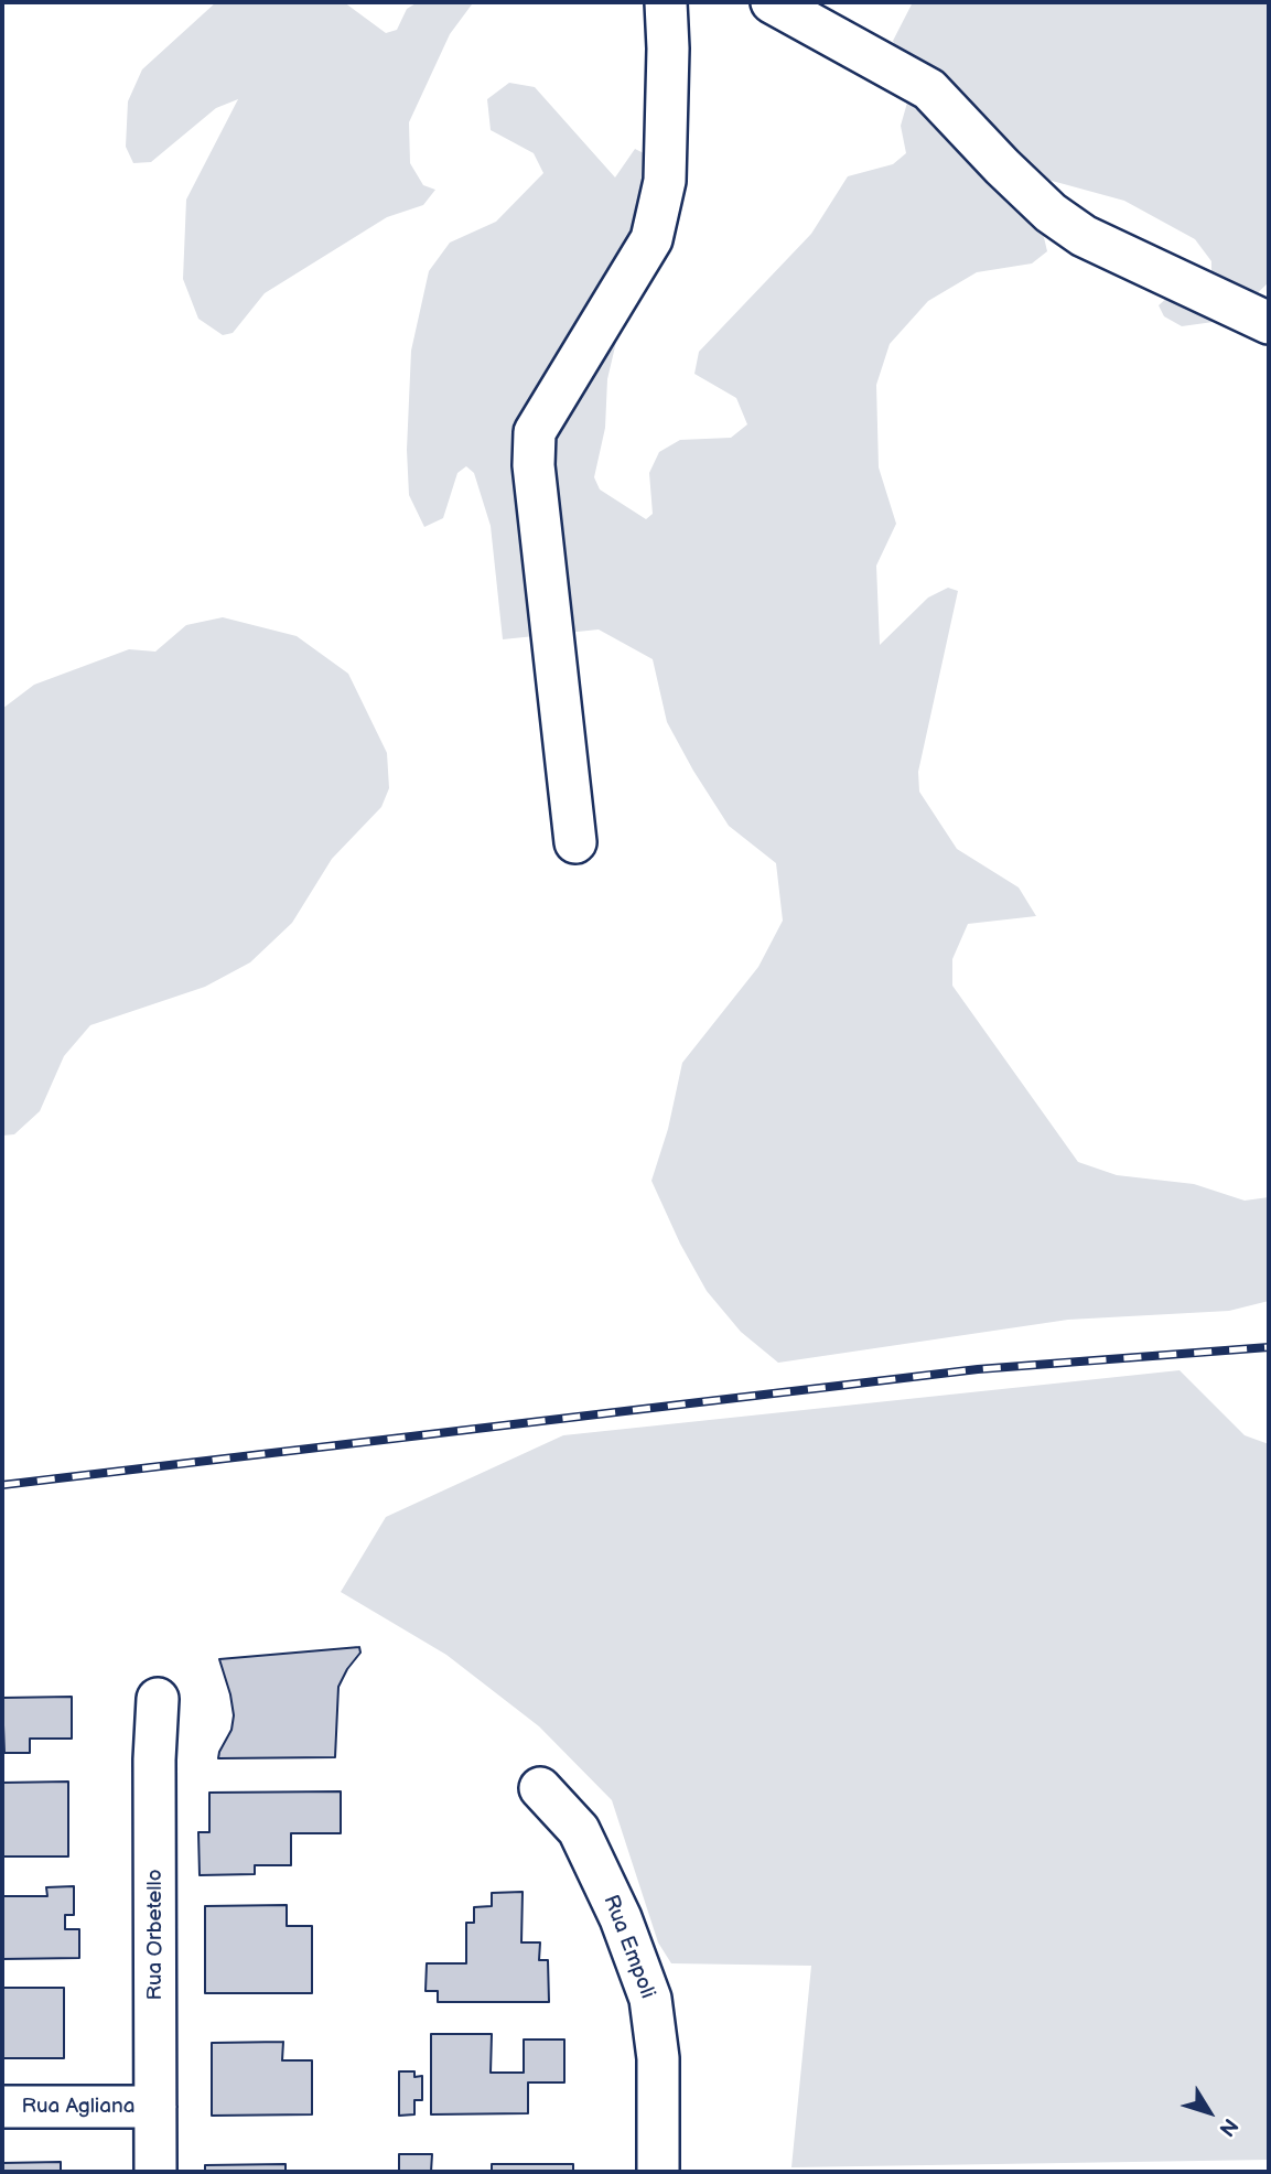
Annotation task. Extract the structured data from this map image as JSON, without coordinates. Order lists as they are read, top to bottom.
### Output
{
  "streets": {
    "street": ["Rua Orbetello", "Rua Empoli", "Rua Agliana"]
  },
  "crossings": [
    ["Rua Orbetello", "Rua Agliana"]
  ],
  "north": "bottom right"
}
